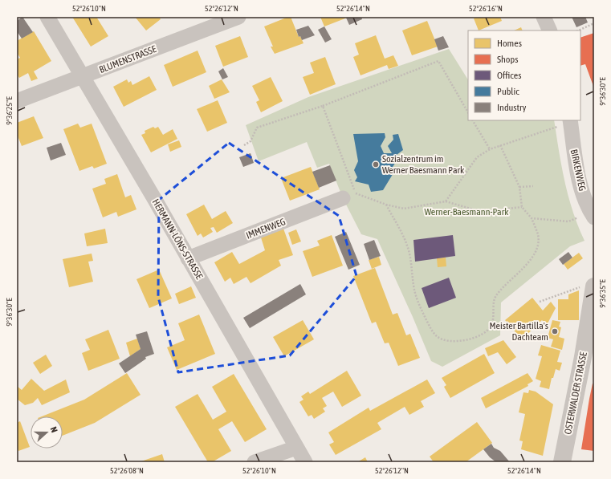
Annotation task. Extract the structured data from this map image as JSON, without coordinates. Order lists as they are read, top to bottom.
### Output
{
  "streets": {
    "street": [
      "BLUMENSTRASSE",
      "BIRKENWEG",
      "IMMENWEG",
      "HERMANN-LÖNS-STRASSE",
      "OSTERWALDER STRASSE"
    ]
  },
  "crossings": [
    ["BLUMENSTRASSE", "HERMANN-LÖNS-STRASSE"],
    ["IMMENWEG", "HERMANN-LÖNS-STRASSE"]
  ],
  "parks": ["Werner-Baesmann-Park"],
  "places": ["Sozialzentrum im Werner Baesmann Park", "Meister Bartilla's Dachteam"],
  "legend": [
    "Homes",
    "Shops",
    "Offices",
    "Public",
    "Industry"
  ],
  "north": "right",
  "coordinates": [
    "52°26'10\"N",
    "52°26'12\"N",
    "52°26'14\"N",
    "52°26'16\"N",
    "9°36'30\"E",
    "9°36'25\"E",
    "9°36'35\"E",
    "52°26'08\"N"
  ]
}
